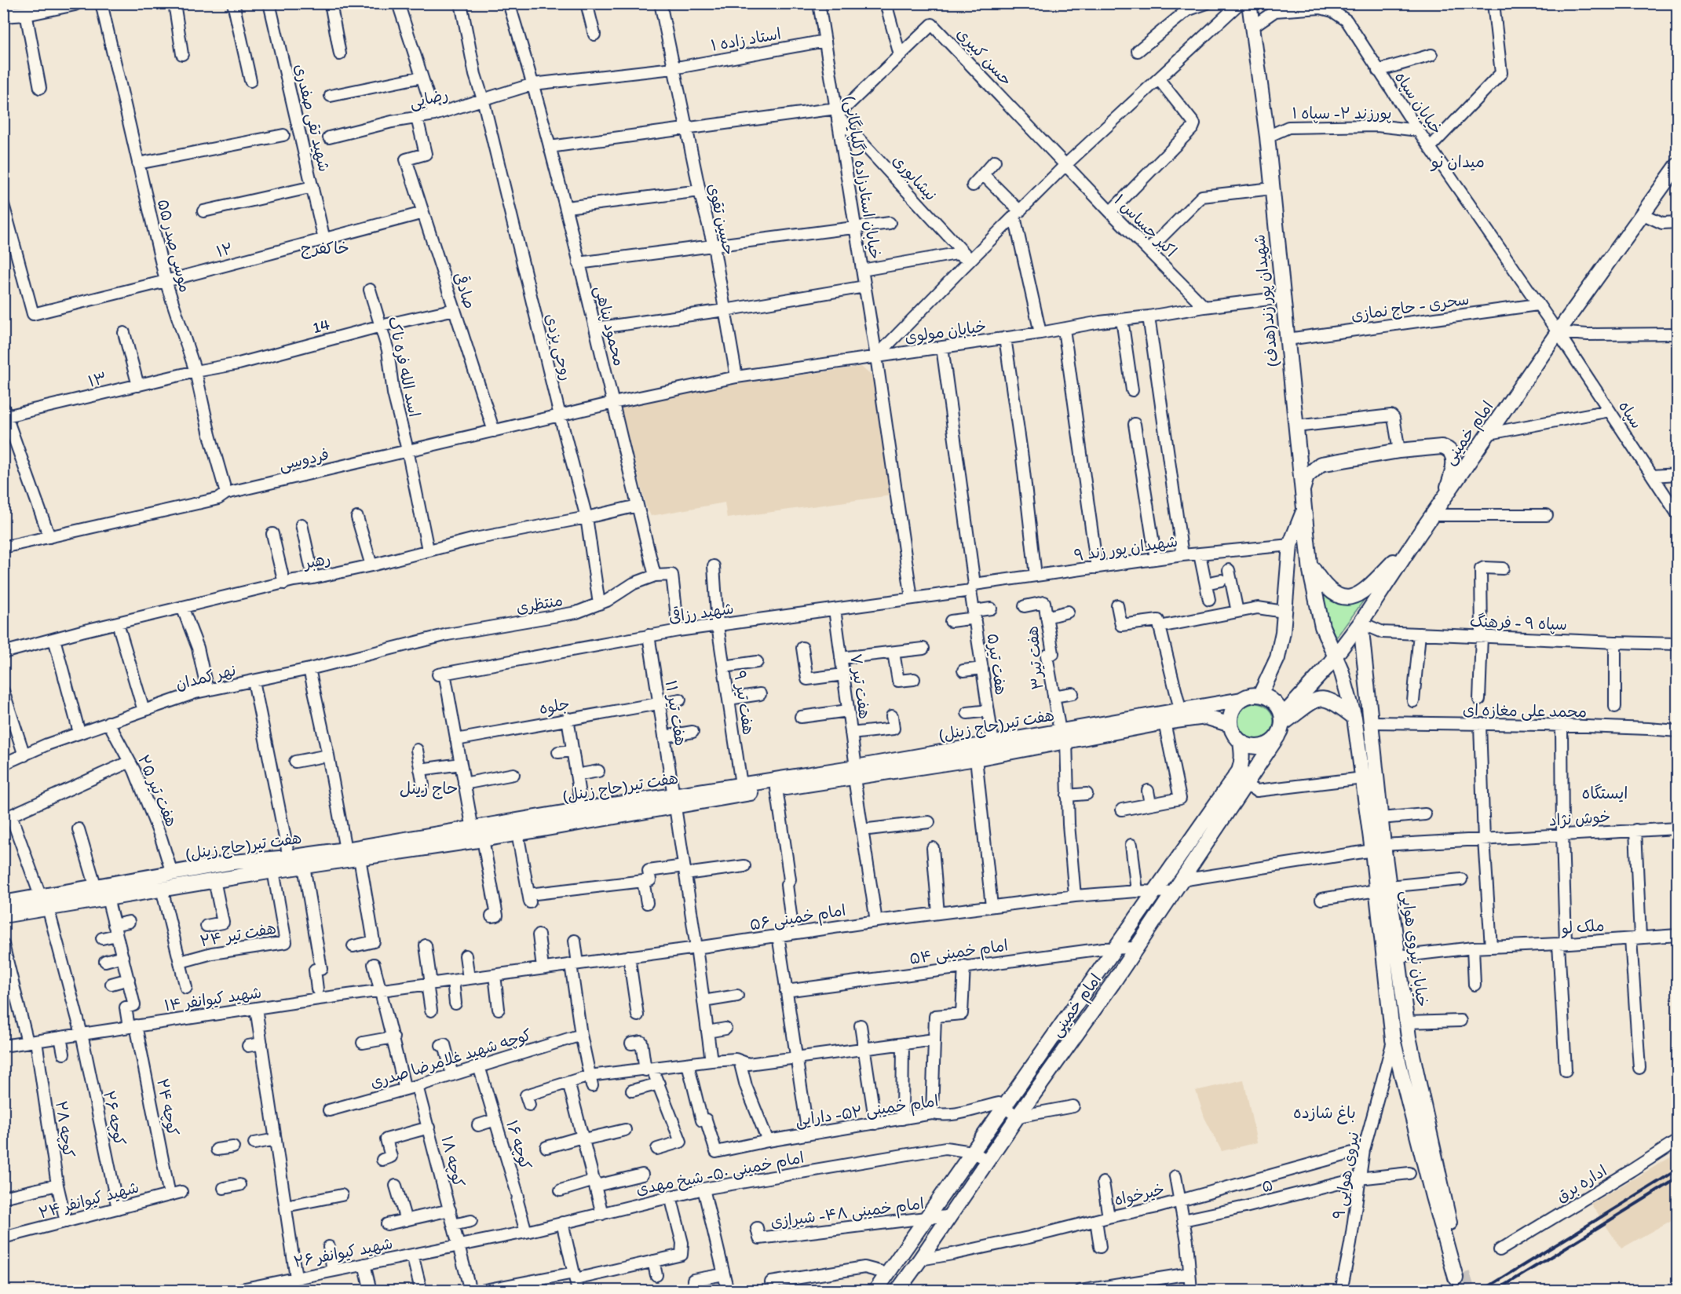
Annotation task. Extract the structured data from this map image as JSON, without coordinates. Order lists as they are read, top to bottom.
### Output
{
  "streets": {
    "main road": [
      "شهیدان پور زند(هدف)",
      "امام خمینی",
      "هفت تیر(حاج زینل)",
      "خیابان نیروی هوایی"
    ],
    "street": [
      "استاد زاده ۱",
      "حسن کبیری",
      "رضایی",
      "خیابان سپاه",
      "پورزند ۲- سپاه ۱",
      "شهید تقی صفدری",
      "خیابان استادزاده (گلپایگانی)",
      "نیشابوری",
      "حسین تقوی",
      "۱ اکبر جساس",
      "موسی صدر ۵۵",
      "۱۲",
      "صادقی",
      "سحری - حاج نمازی",
      "14",
      "محمود پناهی",
      "خیابان مولوی",
      "روحی یزدی",
      "اسد الله فره ناک",
      "۱۳",
      "سپاه",
      "فردوسی",
      "شهیدان پور زند ۹",
      "رهبر",
      "منتظری",
      "شهید رزاقی",
      "سپاه ۹ - فرهنگ",
      "هفت تیر۳",
      "هفت تیر۵",
      "نهر کمدان",
      "هفت تیر ۷",
      "هفت تیر ۹",
      "جلوه",
      "محمد علی مغازه ای",
      "هفت تیر ۱۱",
      "هفت تیر ۲۵",
      "خوش نژاد",
      "امام خمینی ۵۶",
      "ملک لو",
      "هفت تیر ۲۴",
      "امام خمینی ۵۴",
      "شهید کیوانفر ۱۴",
      "کوچه شهید غلامرضا صدری",
      "کوچه ۲۴",
      "امام خمینی ۵۲- دارایی",
      "کوچه ۲۶",
      "کوچه ۲۸",
      "کوچه ۱۶",
      "کوچه ۱۸",
      "امام خمینی ۵۰- شیخ مهدی",
      "نیروی هوایی ۹",
      "اداره برق",
      "۵",
      "خیرخواه",
      "شهید کیوانفر ۲۴",
      "امام خمینی ۴۸- شیرازی",
      "شهید کیوانفر ۲۶"
    ]
  },
  "crossings": [
    ["استاد زاده ۱", "رضایی"],
    ["استاد زاده ۱", "خیابان استادزاده (گلپایگانی)"],
    ["استاد زاده ۱", "حسین تقوی"],
    ["استاد زاده ۱", "محمود پناهی"],
    ["حسن کبیری", "خیابان استادزاده (گلپایگانی)"],
    ["حسن کبیری", "نیشابوری"],
    ["حسن کبیری", "۱ اکبر جساس"],
    ["رضایی", "صادقی"],
    ["رضایی", "محمود پناهی"],
    ["رضایی", "روحی یزدی"],
    ["خیابان سپاه", "پورزند ۲- سپاه ۱"],
    ["خیابان سپاه", "شهیدان پور زند(هدف)"],
    ["خیابان سپاه", "سحری - حاج نمازی"],
    ["خیابان سپاه", "سپاه"],
    ["خیابان سپاه", "امام خمینی"],
    ["پورزند ۲- سپاه ۱", "شهیدان پور زند(هدف)"],
    ["شهید تقی صفدری", "۱۲"],
    ["خیابان استادزاده (گلپایگانی)", "نیشابوری"],
    ["خیابان استادزاده (گلپایگانی)", "خیابان مولوی"],
    ["خیابان استادزاده (گلپایگانی)", "شهید رزاقی"],
    ["حسین تقوی", "خیابان مولوی"],
    ["۱ اکبر جساس", "خیابان مولوی"],
    ["موسی صدر ۵۵", "۱۲"],
    ["موسی صدر ۵۵", "14"],
    ["موسی صدر ۵۵", "۱۳"],
    ["موسی صدر ۵۵", "فردوسی"],
    ["۱۲", "صادقی"],
    ["صادقی", "14"],
    ["صادقی", "فردوسی"],
    ["شهیدان پور زند(هدف)", "سحری - حاج نمازی"],
    ["شهیدان پور زند(هدف)", "خیابان مولوی"],
    ["شهیدان پور زند(هدف)", "امام خمینی"],
    ["شهیدان پور زند(هدف)", "خیابان نیروی هوایی"],
    ["14", "اسد الله فره ناک"],
    ["14", "۱۳"],
    ["محمود پناهی", "خیابان مولوی"],
    ["محمود پناهی", "فردوسی"],
    ["محمود پناهی", "رهبر"],
    ["محمود پناهی", "منتظری"],
    ["خیابان مولوی", "فردوسی"],
    ["خیابان مولوی", "هفت تیر۵"],
    ["روحی یزدی", "فردوسی"],
    ["روحی یزدی", "رهبر"],
    ["روحی یزدی", "منتظری"],
    ["اسد الله فره ناک", "فردوسی"],
    ["اسد الله فره ناک", "رهبر"],
    ["سپاه", "امام خمینی"],
    ["امام خمینی", "سپاه ۹ - فرهنگ"],
    ["امام خمینی", "هفت تیر(حاج زینل)"],
    ["امام خمینی", "امام خمینی ۵۶"],
    ["امام خمینی", "خیابان نیروی هوایی"],
    ["امام خمینی", "امام خمینی ۵۴"],
    ["امام خمینی", "امام خمینی ۵۲- دارایی"],
    ["امام خمینی", "امام خمینی ۵۰- شیخ مهدی"],
    ["امام خمینی", "خیرخواه"],
    ["امام خمینی", "امام خمینی ۴۸- شیرازی"],
    ["شهیدان پور زند ۹", "شهید رزاقی"],
    ["شهیدان پور زند ۹", "هفت تیر۵"],
    ["منتظری", "نهر کمدان"],
    ["شهید رزاقی", "هفت تیر۵"],
    ["شهید رزاقی", "هفت تیر ۷"],
    ["شهید رزاقی", "هفت تیر ۹"],
    ["شهید رزاقی", "جلوه"],
    ["شهید رزاقی", "هفت تیر ۱۱"],
    ["سپاه ۹ - فرهنگ", "خیابان نیروی هوایی"],
    ["هفت تیر۳", "هفت تیر(حاج زینل)"],
    ["هفت تیر۳", "امام خمینی ۵۶"],
    ["هفت تیر۵", "هفت تیر(حاج زینل)"],
    ["نهر کمدان", "هفت تیر ۲۵"],
    ["هفت تیر ۷", "هفت تیر(حاج زینل)"],
    ["هفت تیر ۷", "امام خمینی ۵۶"],
    ["هفت تیر ۹", "هفت تیر(حاج زینل)"],
    ["جلوه", "هفت تیر ۱۱"],
    ["محمد علی مغازه ای", "خیابان نیروی هوایی"],
    ["هفت تیر ۱۱", "هفت تیر(حاج زینل)"],
    ["هفت تیر ۱۱", "امام خمینی ۵۶"],
    ["هفت تیر(حاج زینل)", "هفت تیر ۲۵"],
    ["هفت تیر(حاج زینل)", "هفت تیر ۲۴"],
    ["هفت تیر(حاج زینل)", "کوچه ۲۶"],
    ["خوش نژاد", "امام خمینی ۵۶"],
    ["خوش نژاد", "خیابان نیروی هوایی"],
    ["امام خمینی ۵۶", "خیابان نیروی هوایی"],
    ["امام خمینی ۵۶", "شهید کیوانفر ۱۴"],
    ["ملک لو", "خیابان نیروی هوایی"],
    ["خیابان نیروی هوایی", "نیروی هوایی ۹"],
    ["شهید کیوانفر ۱۴", "کوچه ۲۴"],
    ["شهید کیوانفر ۱۴", "کوچه ۲۶"],
    ["شهید کیوانفر ۱۴", "کوچه ۲۸"],
    ["کوچه شهید غلامرضا صدری", "کوچه ۱۶"],
    ["کوچه شهید غلامرضا صدری", "کوچه ۱۸"],
    ["کوچه ۲۴", "شهید کیوانفر ۲۴"],
    ["کوچه ۲۶", "شهید کیوانفر ۲۴"],
    ["کوچه ۲۸", "شهید کیوانفر ۲۴"],
    ["کوچه ۱۶", "امام خمینی ۵۰- شیخ مهدی"],
    ["کوچه ۱۸", "امام خمینی ۵۰- شیخ مهدی"],
    ["کوچه ۱۸", "شهید کیوانفر ۲۶"],
    ["امام خمینی ۵۰- شیخ مهدی", "شهید کیوانفر ۲۶"],
    ["نیروی هوایی ۹", "۵"],
    ["نیروی هوایی ۹", "خیرخواه"]
  ],
  "districts": [
    "میدان نو",
    "خاکفرج",
    "حاج زینل",
    "ایستگاه",
    "باغ شازده"
  ]
}
